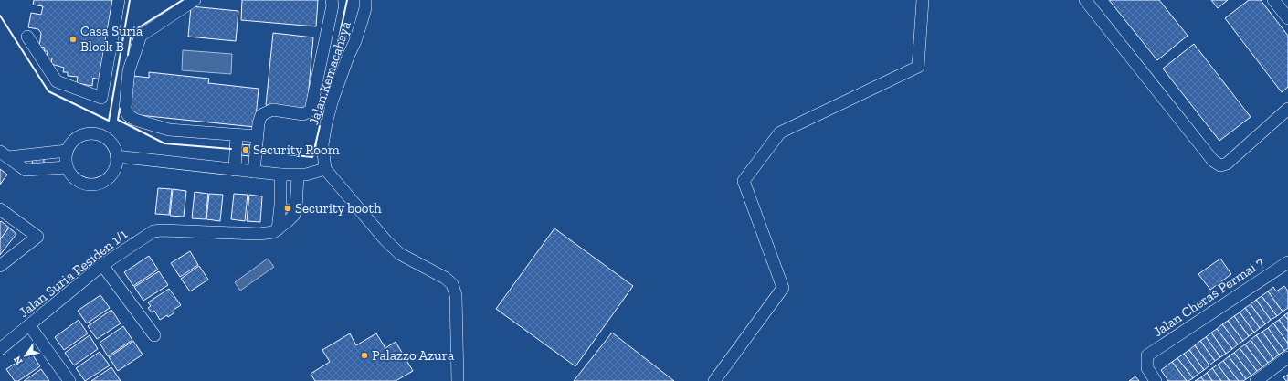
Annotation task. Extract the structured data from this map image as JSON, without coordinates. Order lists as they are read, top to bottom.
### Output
{
  "streets": {
    "street": ["Jalan Kemacahaya", "Jalan Suria Residen 1/1", "Jalan Cheras Permai 7"]
  },
  "places": [
    "Casa Suria Block B",
    "Security Room",
    "Security booth",
    "Palazzo Azura"
  ],
  "north": "bottom left"
}
